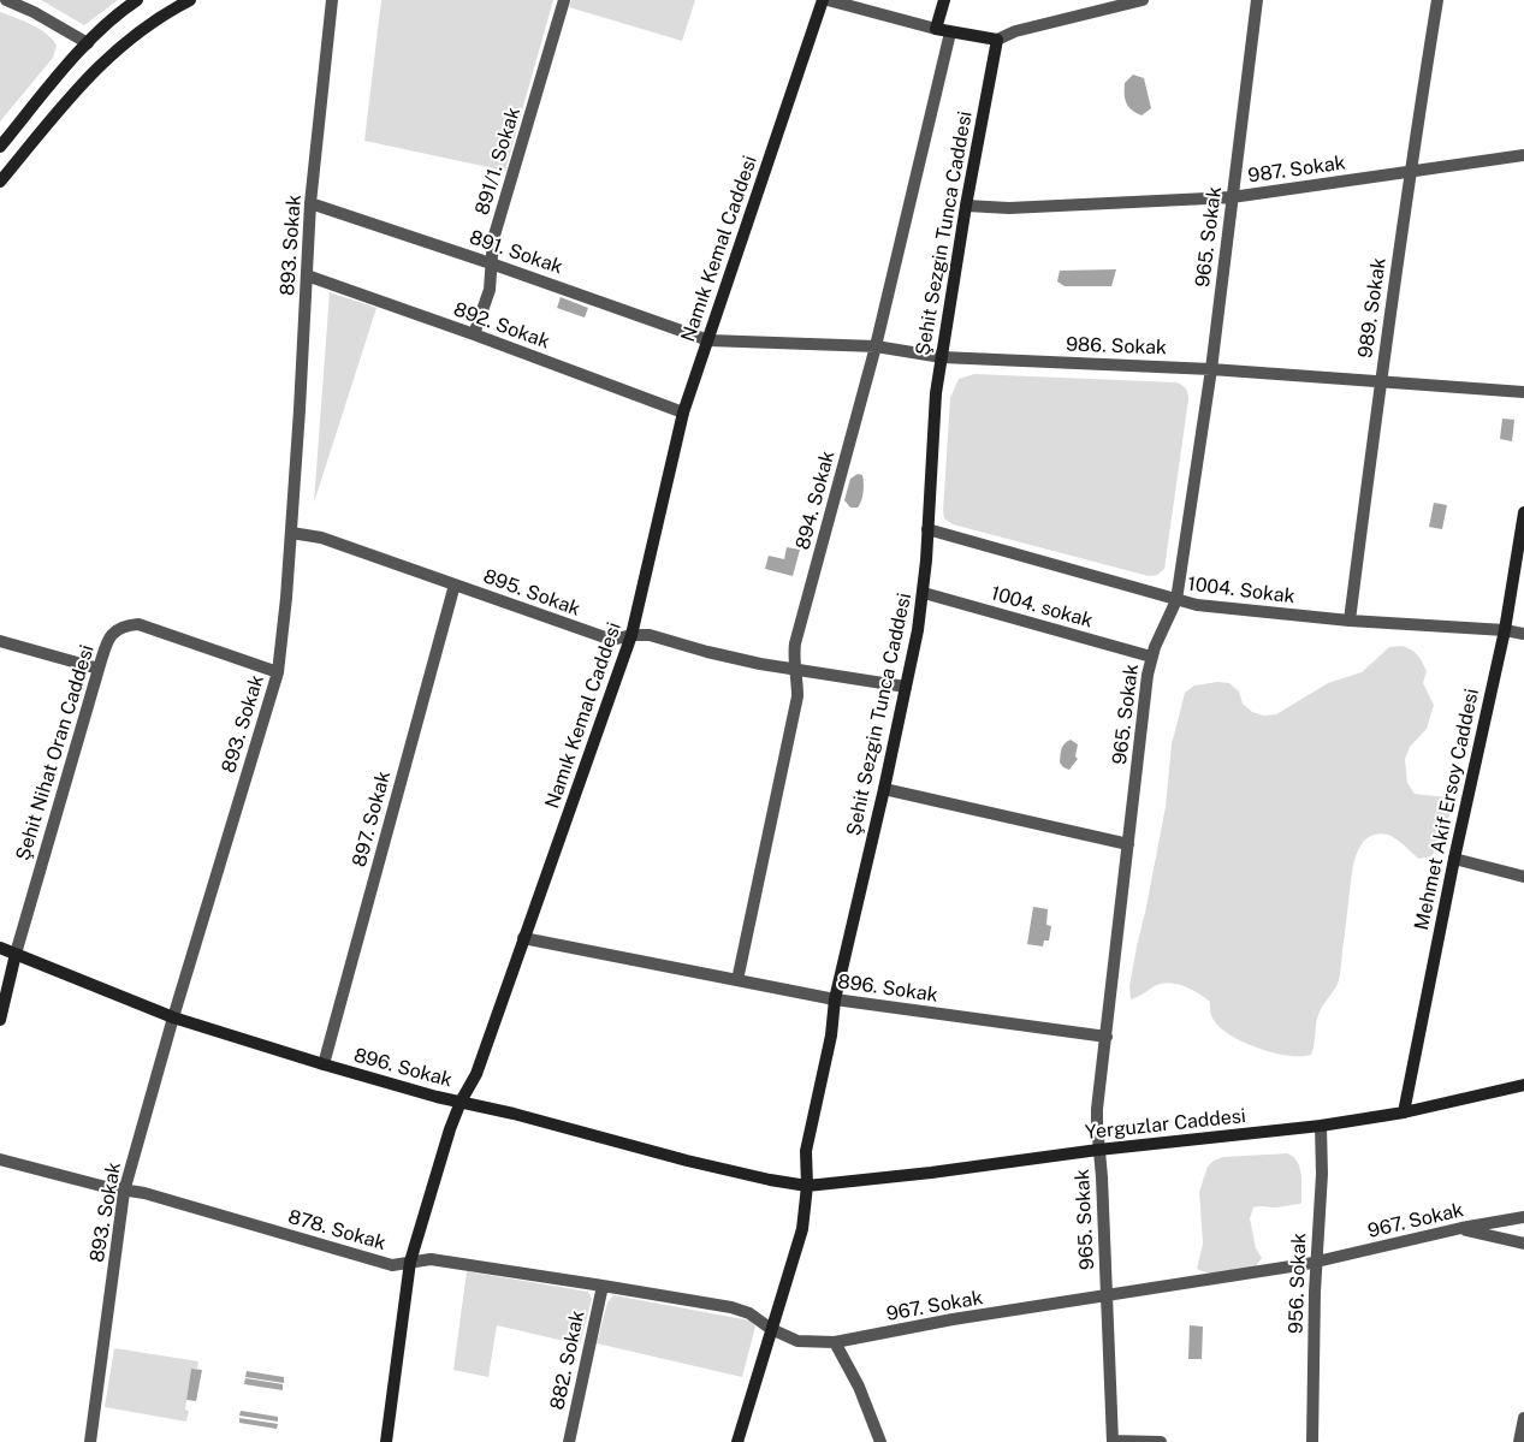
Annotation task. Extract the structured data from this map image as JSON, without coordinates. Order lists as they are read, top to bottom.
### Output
{
  "streets": {
    "street": [
      "891/1. Sokak",
      "987. Sokak",
      "Şehit Sezgin Tunca Caddesi",
      "965. Sokak",
      "893. Sokak",
      "Namık Kemal Caddesi",
      "891. Sokak",
      "989. Sokak",
      "892. Sokak",
      "986. Sokak",
      "894. Sokak",
      "1004. Sokak",
      "895. Sokak",
      "1004. sokak",
      "Şehit Nihat Oran Caddesi",
      "Mehmet Akif Ersoy Caddesi",
      "897. Sokak",
      "896. Sokak",
      "Yerguzlar Caddesi",
      "967. Sokak",
      "878. Sokak",
      "956. Sokak",
      "882. Sokak"
    ]
  },
  "crossings": [
    ["891/1. Sokak", "891. Sokak"],
    ["891/1. Sokak", "892. Sokak"],
    ["987. Sokak", "Şehit Sezgin Tunca Caddesi"],
    ["987. Sokak", "965. Sokak"],
    ["987. Sokak", "989. Sokak"],
    ["Şehit Sezgin Tunca Caddesi", "986. Sokak"],
    ["Şehit Sezgin Tunca Caddesi", "1004. Sokak"],
    ["Şehit Sezgin Tunca Caddesi", "895. Sokak"],
    ["Şehit Sezgin Tunca Caddesi", "1004. sokak"],
    ["Şehit Sezgin Tunca Caddesi", "896. Sokak"],
    ["Şehit Sezgin Tunca Caddesi", "Yerguzlar Caddesi"],
    ["Şehit Sezgin Tunca Caddesi", "967. Sokak"],
    ["Şehit Sezgin Tunca Caddesi", "878. Sokak"],
    ["965. Sokak", "986. Sokak"],
    ["965. Sokak", "1004. Sokak"],
    ["965. Sokak", "1004. sokak"],
    ["965. Sokak", "896. Sokak"],
    ["965. Sokak", "Yerguzlar Caddesi"],
    ["965. Sokak", "967. Sokak"],
    ["893. Sokak", "891. Sokak"],
    ["893. Sokak", "892. Sokak"],
    ["893. Sokak", "895. Sokak"],
    ["893. Sokak", "Şehit Nihat Oran Caddesi"],
    ["893. Sokak", "896. Sokak"],
    ["893. Sokak", "878. Sokak"],
    ["Namık Kemal Caddesi", "891. Sokak"],
    ["Namık Kemal Caddesi", "892. Sokak"],
    ["Namık Kemal Caddesi", "986. Sokak"],
    ["Namık Kemal Caddesi", "895. Sokak"],
    ["Namık Kemal Caddesi", "896. Sokak"],
    ["Namık Kemal Caddesi", "878. Sokak"],
    ["891. Sokak", "986. Sokak"],
    ["989. Sokak", "986. Sokak"],
    ["989. Sokak", "1004. Sokak"],
    ["986. Sokak", "894. Sokak"],
    ["894. Sokak", "895. Sokak"],
    ["894. Sokak", "896. Sokak"],
    ["1004. Sokak", "Mehmet Akif Ersoy Caddesi"],
    ["895. Sokak", "897. Sokak"],
    ["Şehit Nihat Oran Caddesi", "896. Sokak"],
    ["Mehmet Akif Ersoy Caddesi", "Yerguzlar Caddesi"],
    ["897. Sokak", "896. Sokak"],
    ["896. Sokak", "Yerguzlar Caddesi"],
    ["Yerguzlar Caddesi", "956. Sokak"],
    ["967. Sokak", "878. Sokak"],
    ["967. Sokak", "956. Sokak"],
    ["878. Sokak", "882. Sokak"]
  ]
}
